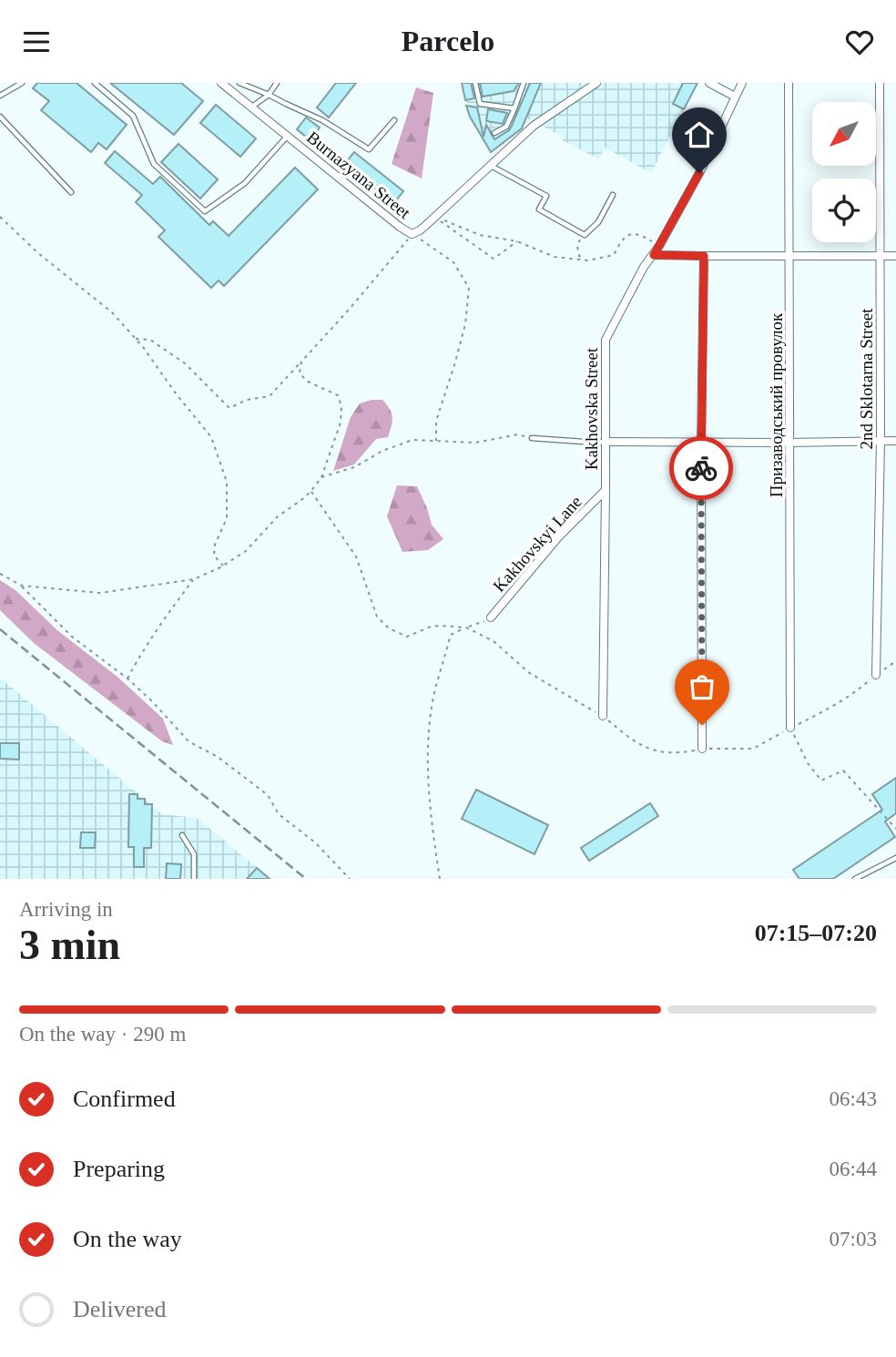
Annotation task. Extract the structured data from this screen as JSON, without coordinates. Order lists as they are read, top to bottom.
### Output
{
  "streets": {
    "street": [
      "Burnazyana Street",
      "2nd Sklotarna Street",
      "Призаводський провулок",
      "Kakhovska Street",
      "Kakhovskyi Lane"
    ]
  },
  "crossings": [
    ["Kakhovska Street", "Kakhovskyi Lane"]
  ],
  "north": "bottom left",
  "page": {
    "header": "Parcelo",
    "heading": ["3 min", "Arriving in", "07:15–07:20"],
    "bar": "On the way · 290 m",
    "list": [
      ["Confirmed", "06:43"],
      ["Preparing", "06:44"],
      ["On the way", "07:03"],
      "Delivered"
    ]
  }
}
